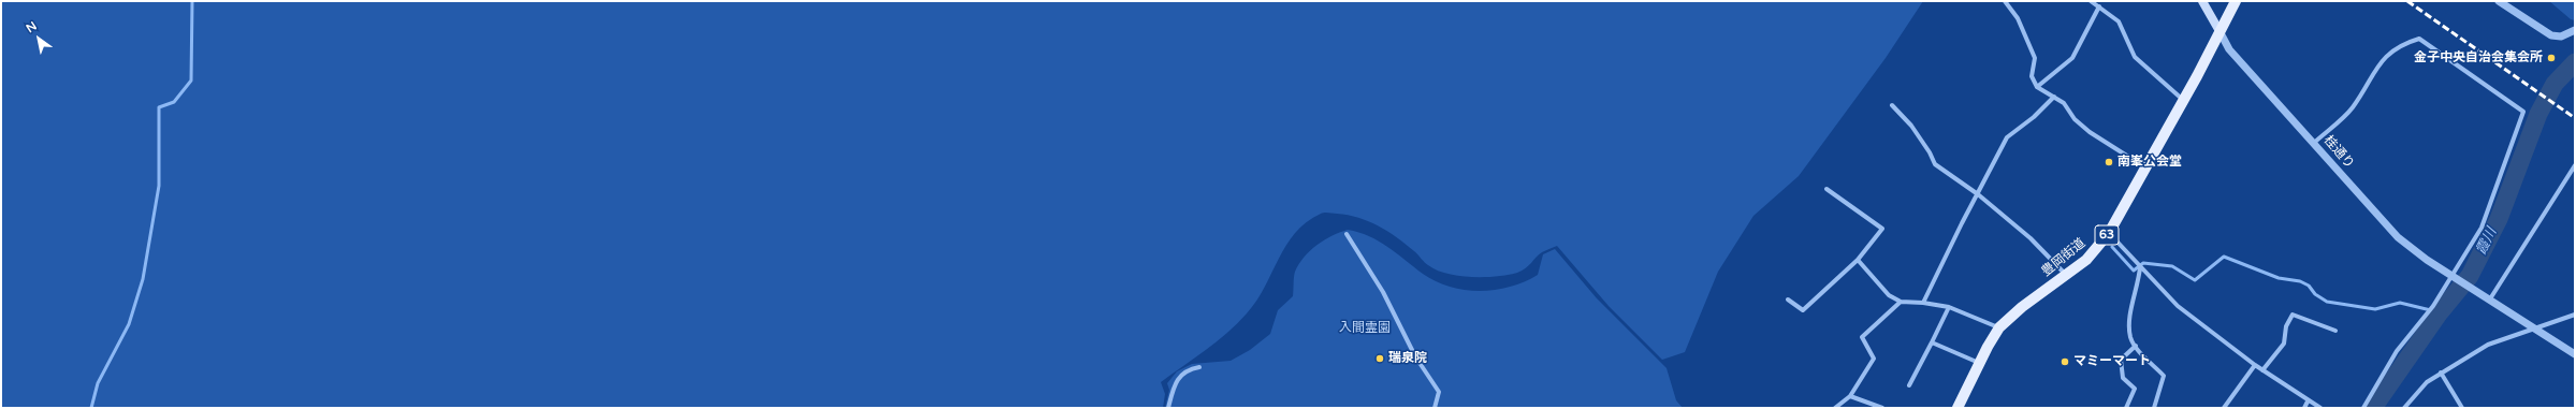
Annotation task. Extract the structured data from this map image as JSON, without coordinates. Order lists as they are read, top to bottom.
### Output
{
  "streets": {
    "main road": ["63", "豊岡街道"],
    "street": ["桂通り"]
  },
  "crossings": [
    ["桂通り", "豊岡街道"]
  ],
  "water": ["霞川"],
  "parks": ["入間霊園"],
  "places": [
    "金子中央自治会集会所",
    "南峯公会堂",
    "瑞泉院",
    "マミーマート"
  ],
  "north": "top left"
}
